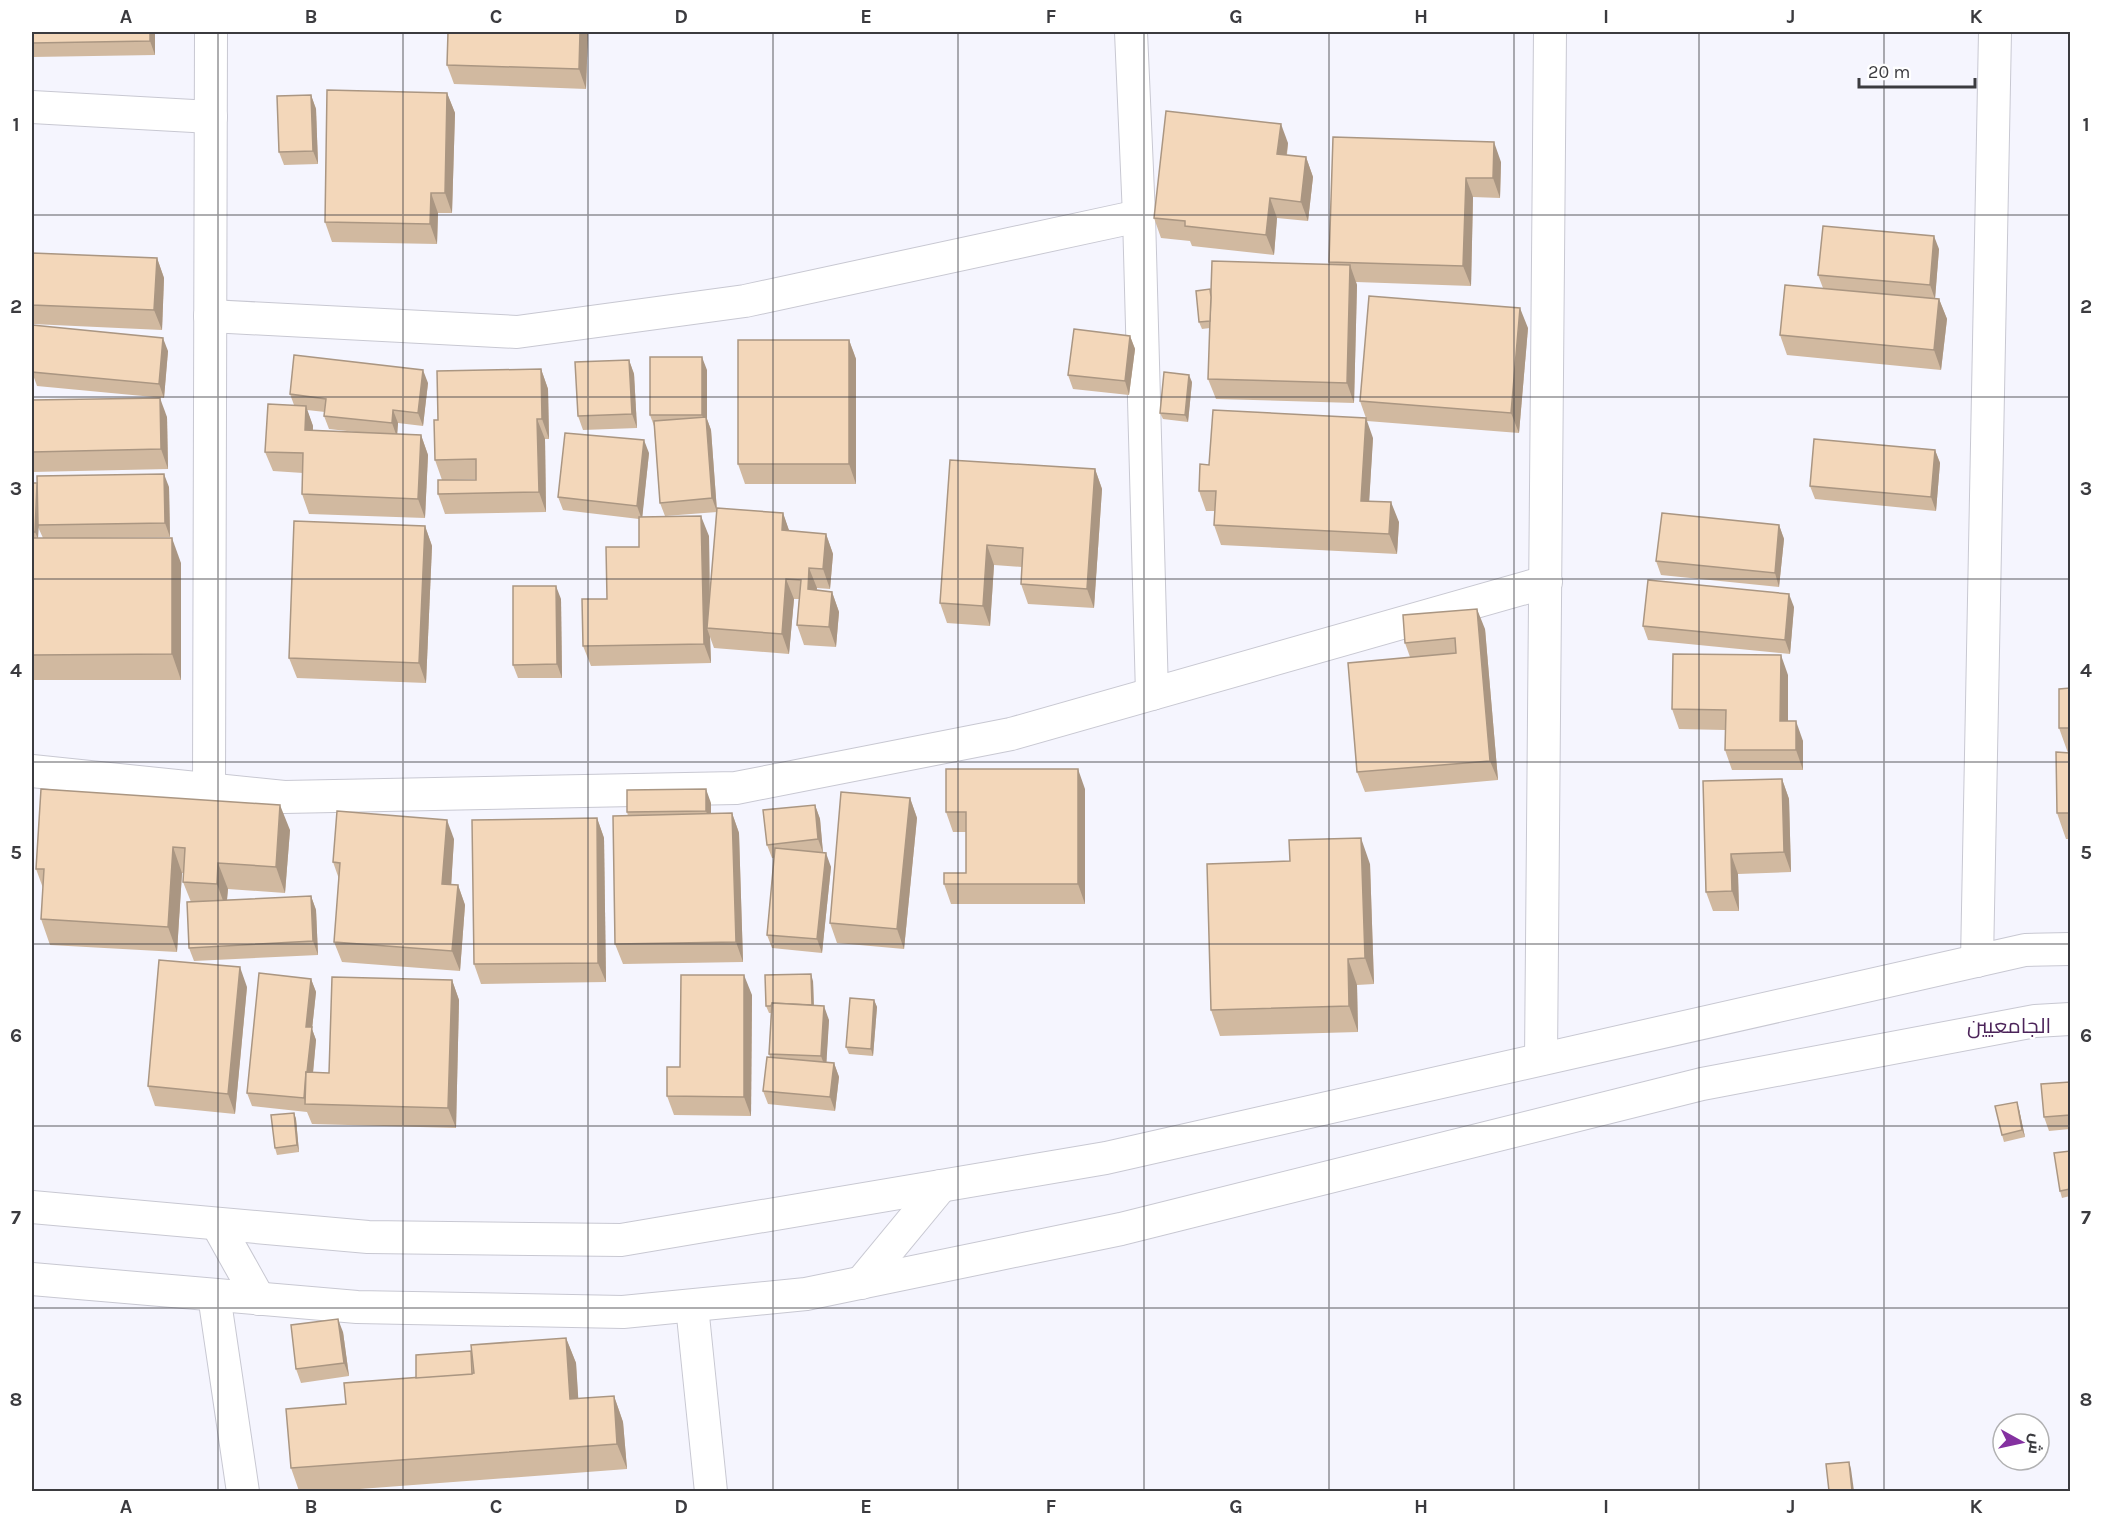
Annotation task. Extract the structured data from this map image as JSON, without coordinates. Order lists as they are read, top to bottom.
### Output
{
  "districts": ["الجامعيين"],
  "scale_bar": "20 m",
  "north": "right",
  "grid": {
    "columns": [
      "A",
      "B",
      "C",
      "D",
      "E",
      "F",
      "G",
      "H",
      "I",
      "J",
      "K"
    ],
    "rows": [
      "1",
      "2",
      "3",
      "4",
      "5",
      "6",
      "7",
      "8"
    ]
  }
}
